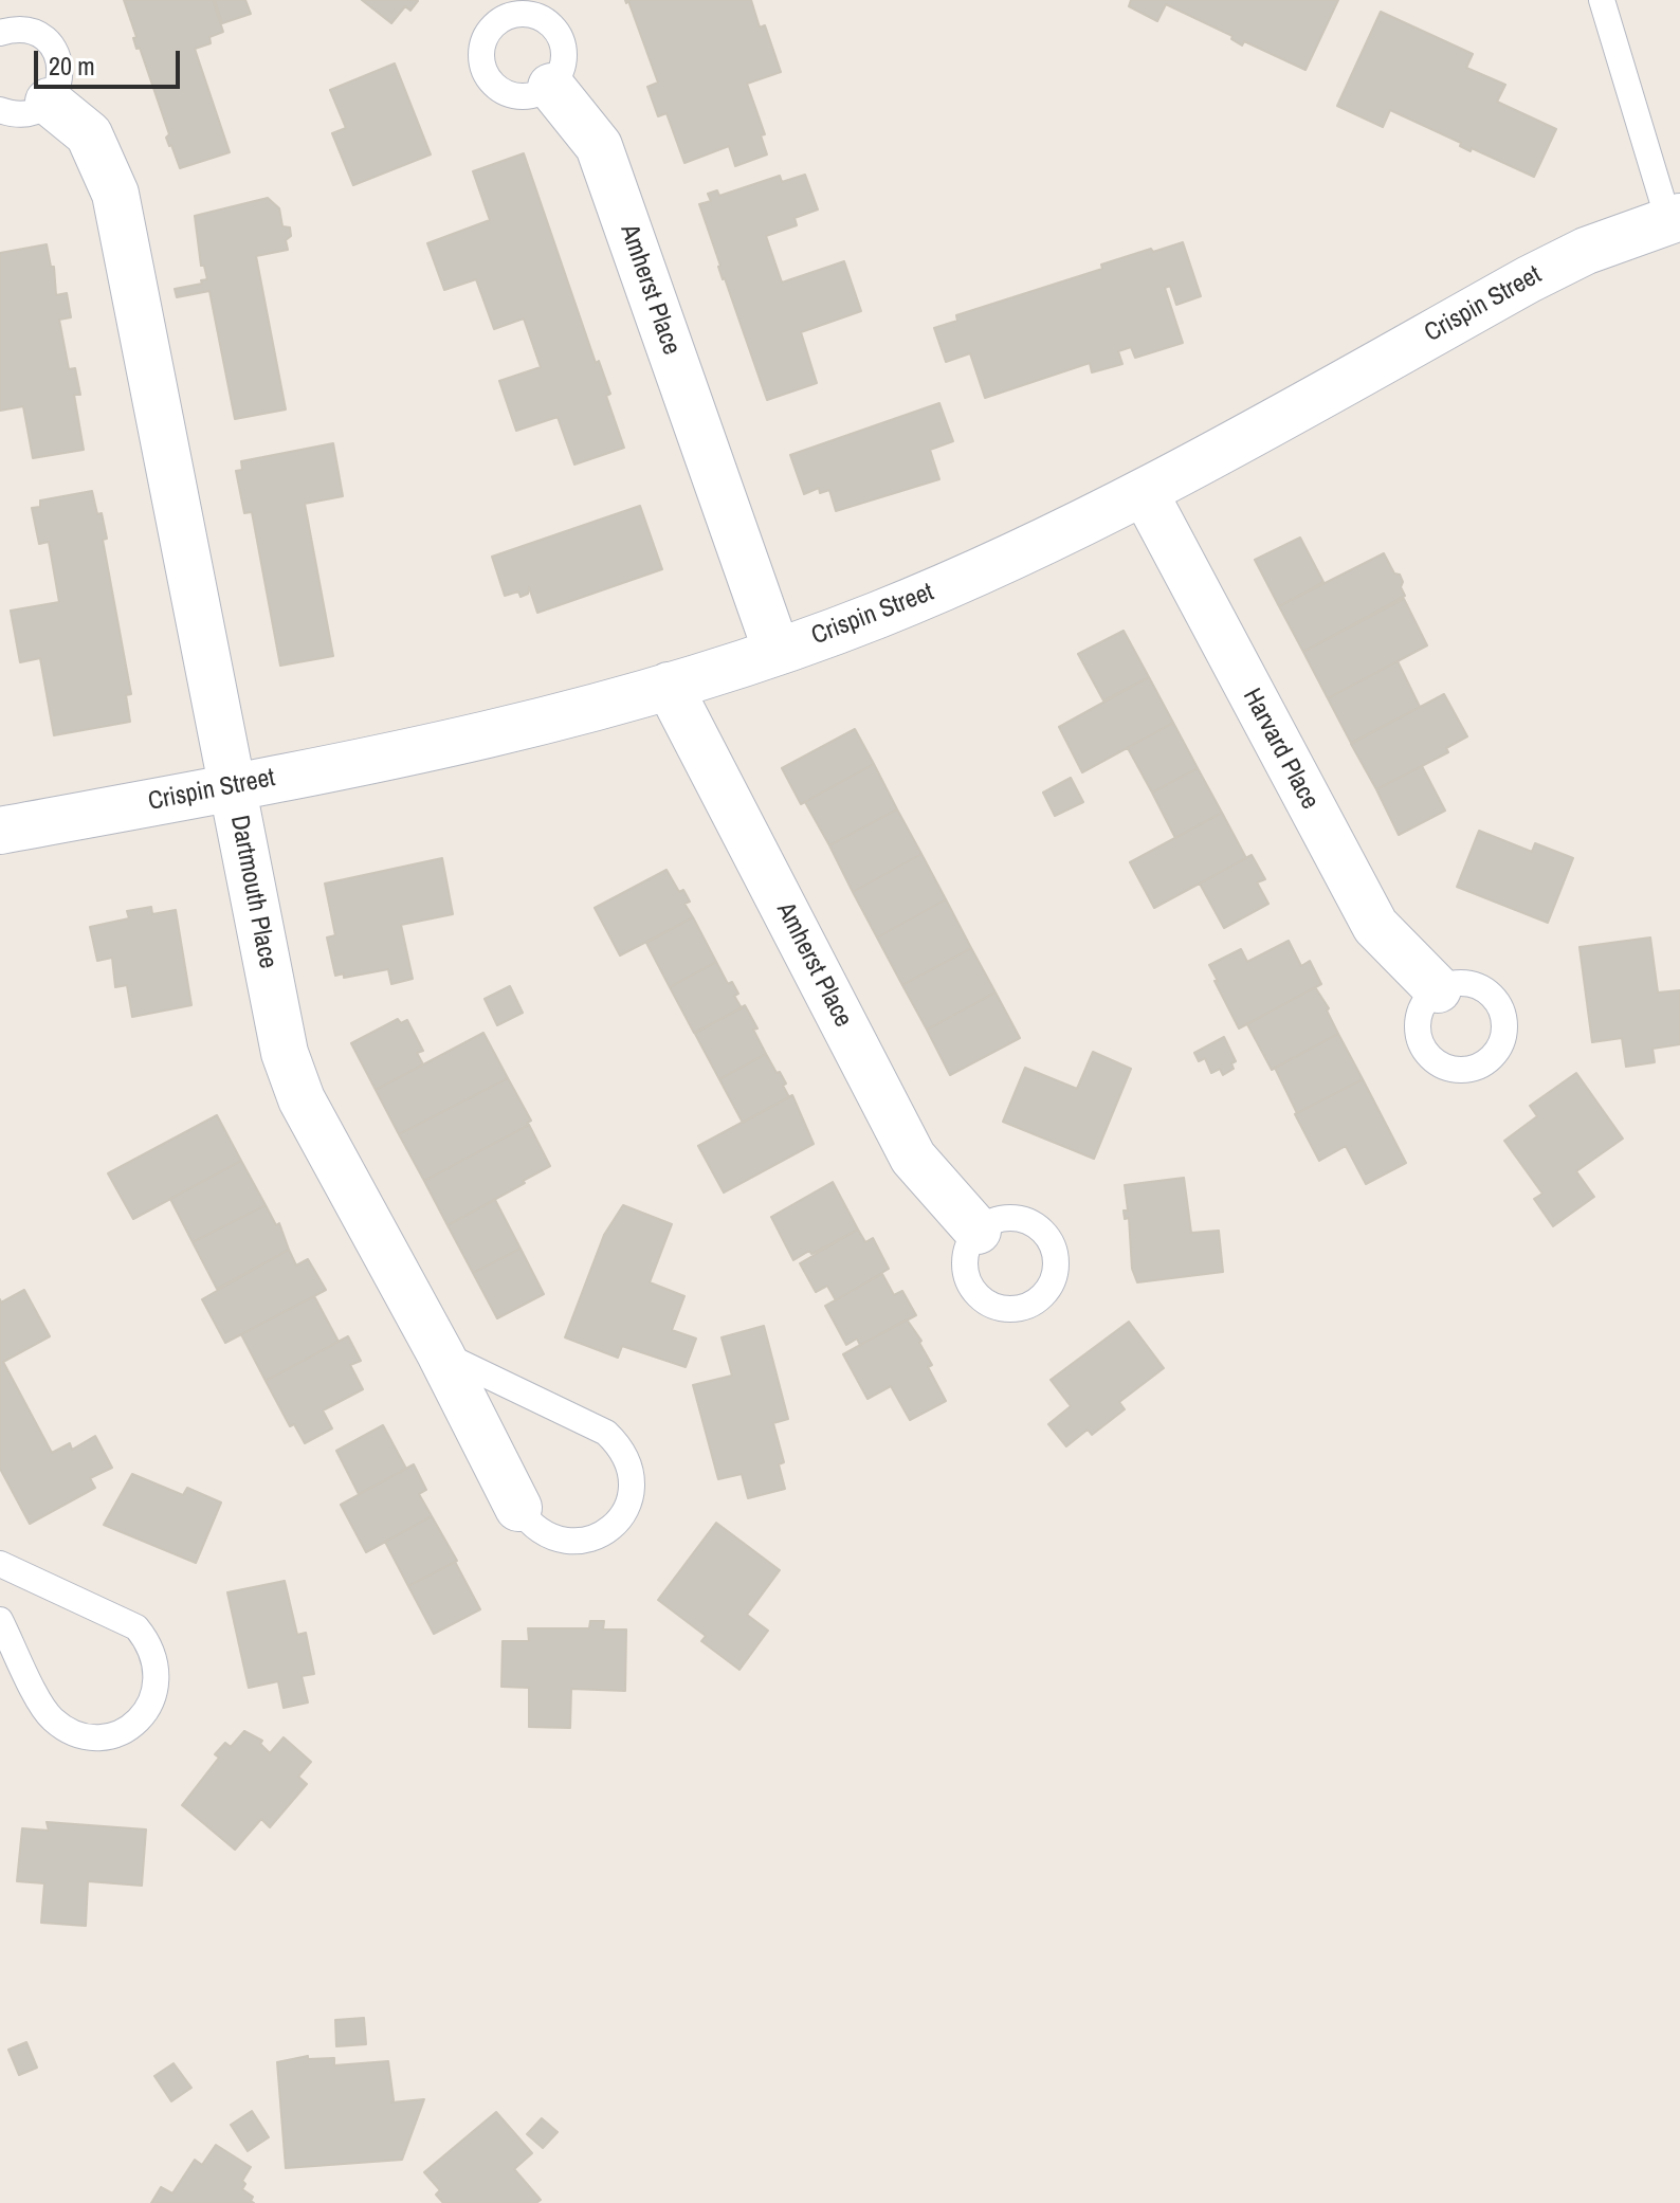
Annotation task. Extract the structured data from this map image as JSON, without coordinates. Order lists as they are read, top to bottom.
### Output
{
  "streets": {
    "street": [
      "Amherst Place",
      "Crispin Street",
      "Harvard Place",
      "Dartmouth Place"
    ]
  },
  "crossings": [
    ["Amherst Place", "Crispin Street"],
    ["Crispin Street", "Harvard Place"],
    ["Crispin Street", "Dartmouth Place"]
  ],
  "scale_bar": "20 m"
}
